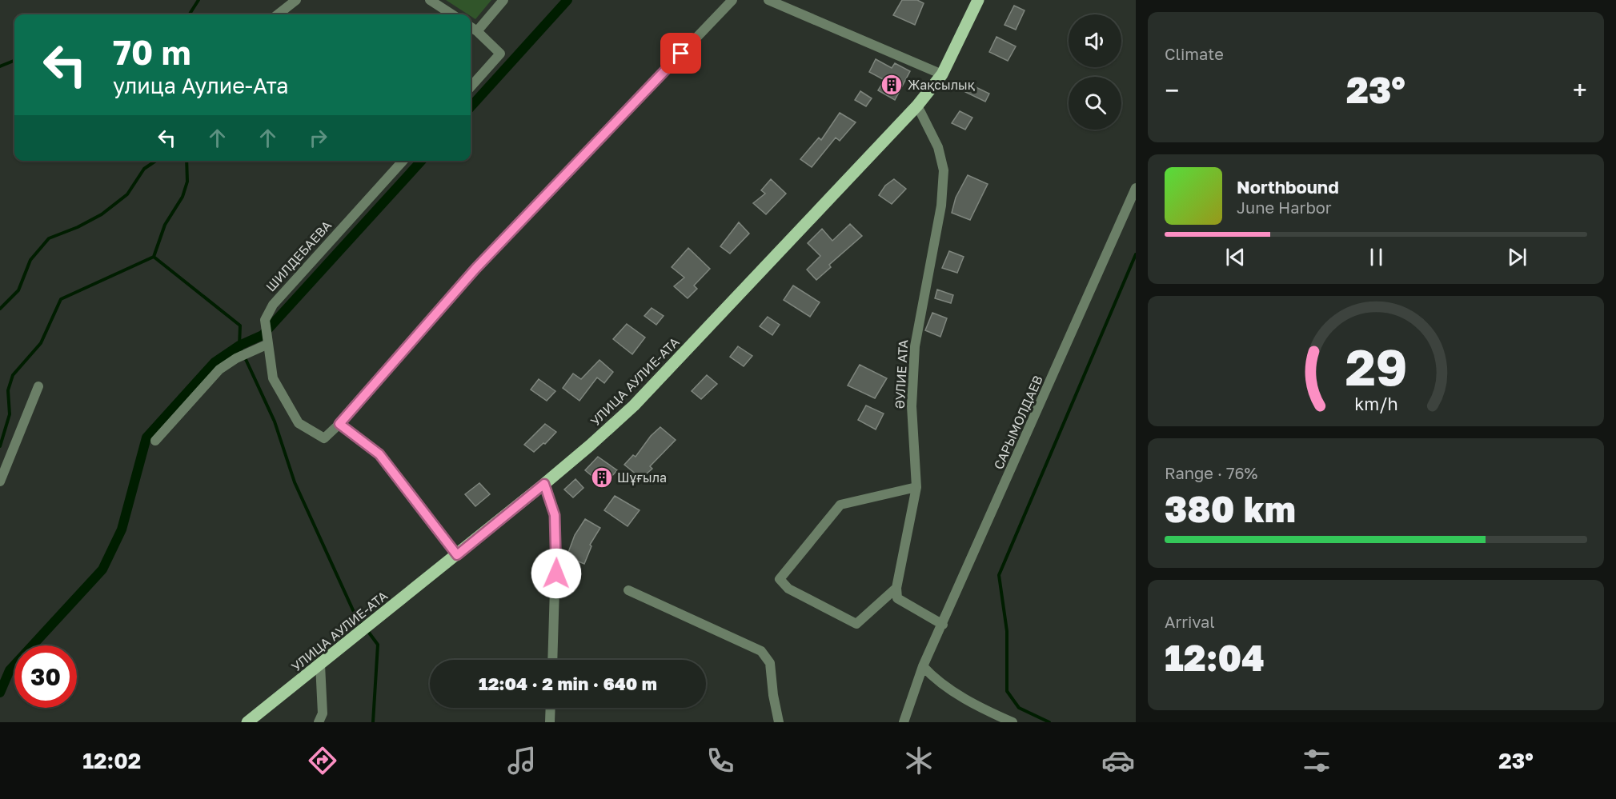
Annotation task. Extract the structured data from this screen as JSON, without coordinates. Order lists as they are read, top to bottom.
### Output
{
  "streets": {
    "main road": ["УЛИЦА АУЛИЕ-АТА"],
    "street": ["ШИЛДЕБАЕВА", "ӘУЛИЕ АТА", "САРЫМОЛДАЕВ"]
  },
  "crossings": [
    ["ӘУЛИЕ АТА", "УЛИЦА АУЛИЕ-АТА"]
  ],
  "places": {
    "building": ["Жақсылық", "Шұғыла"]
  },
  "page": {
    "tile": [
      "Climate",
      ["Range · 76%", "380 km"],
      ["Arrival", "12:04"]
    ],
    "turn": ["70 m", "улица Аулие-Ата"],
    "heat": ["−", "23°", "+"],
    "song": ["Northbound", "June Harbor"],
    "limit": "30",
    "trip": "12:04 · 2 min · 640 m",
    "tabs": ["12:02", "23°"],
    "gauge": ["29", "km/h"]
  }
}
